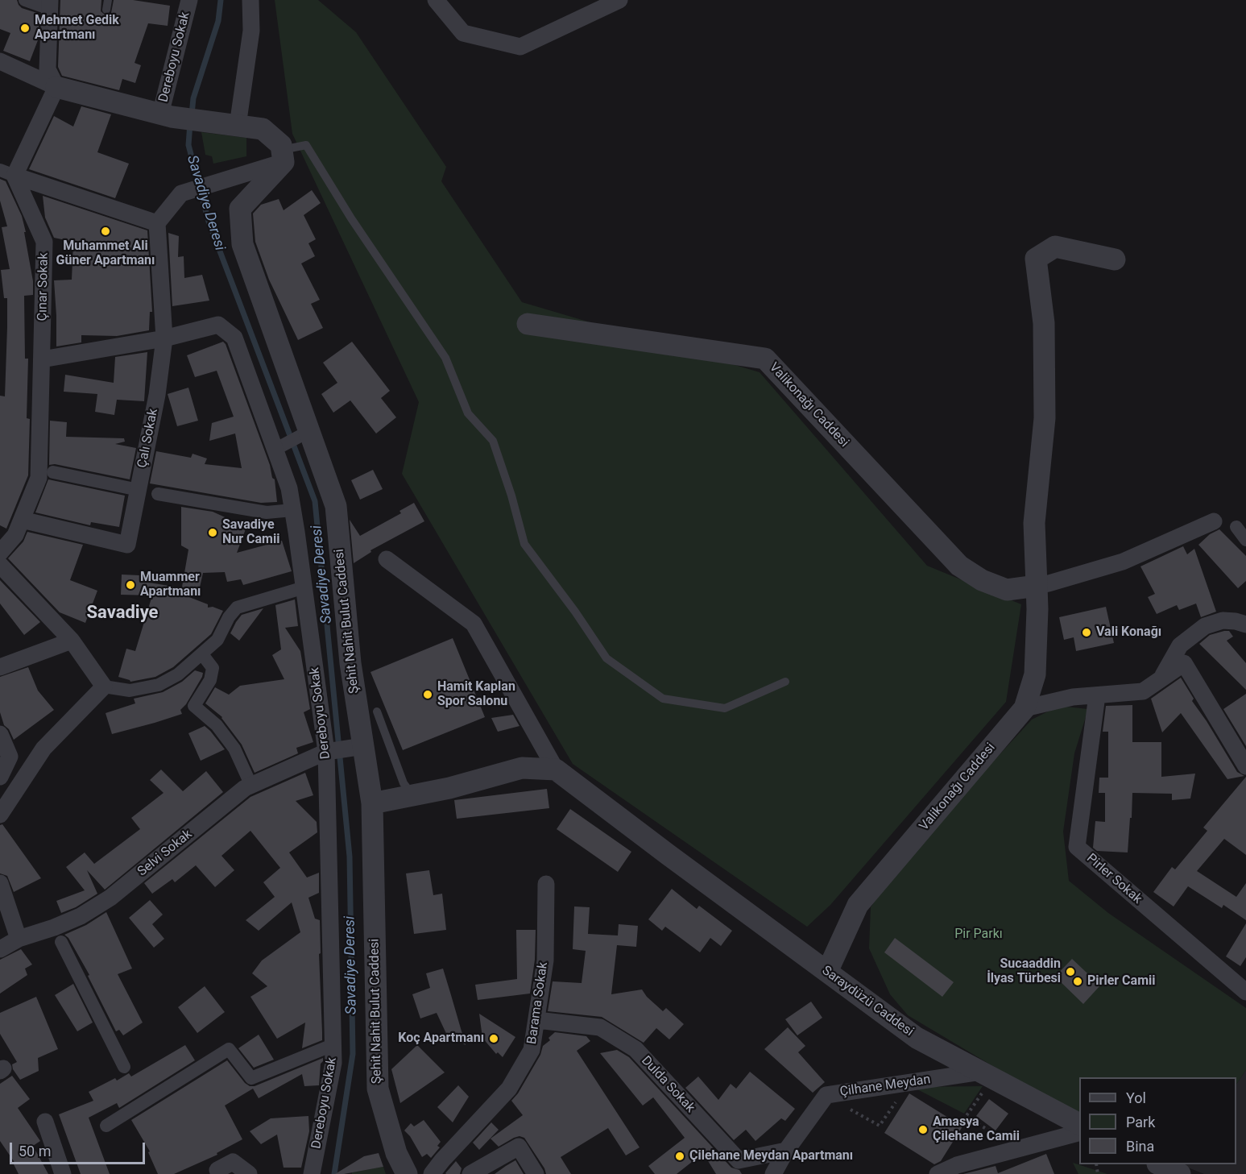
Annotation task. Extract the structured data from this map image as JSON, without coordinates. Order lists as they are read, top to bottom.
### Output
{
  "streets": {
    "street": [
      "Dereboyu Sokak",
      "Çınar Sokak",
      "Valikonağı Caddesi",
      "Çalı Sokak",
      "Şehit Nahit Bulut Caddesi",
      "Selvi Sokak",
      "Pirler Sokak",
      "Saraydüzü Caddesi",
      "Barama Sokak",
      "Dulda Sokak",
      "Çilhane Meydan"
    ]
  },
  "crossings": [
    ["Dereboyu Sokak", "Çalı Sokak"],
    ["Dereboyu Sokak", "Selvi Sokak"],
    ["Çınar Sokak", "Çalı Sokak"],
    ["Valikonağı Caddesi", "Saraydüzü Caddesi"],
    ["Şehit Nahit Bulut Caddesi", "Selvi Sokak"],
    ["Saraydüzü Caddesi", "Çilhane Meydan"],
    ["Barama Sokak", "Dulda Sokak"],
    ["Dulda Sokak", "Çilhane Meydan"]
  ],
  "districts": ["Savadiye"],
  "water": ["Savadiye Deresi"],
  "parks": ["Pir Parkı"],
  "places": [
    "Mehmet Gedik Apartmanı",
    "Muhammet Ali Güner Apartmanı",
    "Savadiye Nur Camii",
    "Muammer Apartmanı",
    "Vali Konağı",
    "Hamit Kaplan Spor Salonu",
    "Sucaaddin İlyas Türbesi",
    "Pirler Camii",
    "Koç Apartmanı",
    "Amasya Çilehane Camii",
    "Çilehane Meydan Apartmanı"
  ],
  "legend": ["Yol", "Park", "Bina"],
  "scale_bar": "50 m"
}
